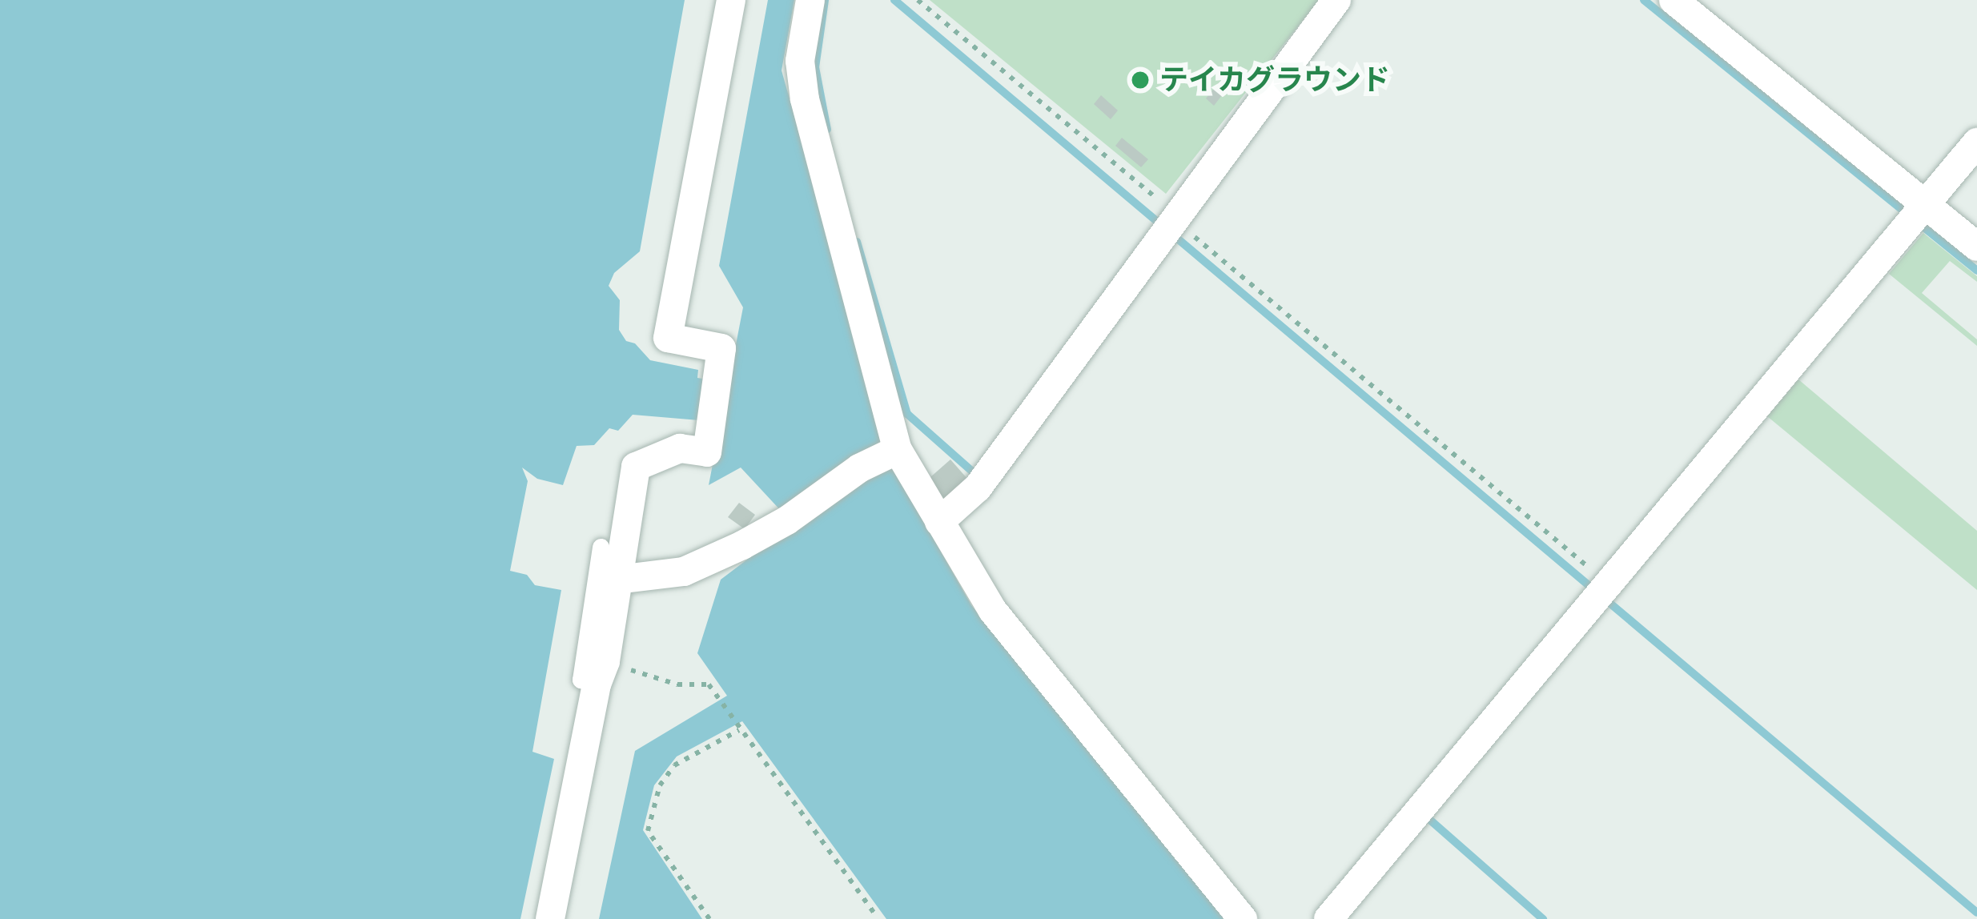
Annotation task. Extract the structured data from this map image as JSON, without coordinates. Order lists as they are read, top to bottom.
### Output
{
  "places": ["テイカグラウンド"]
}
